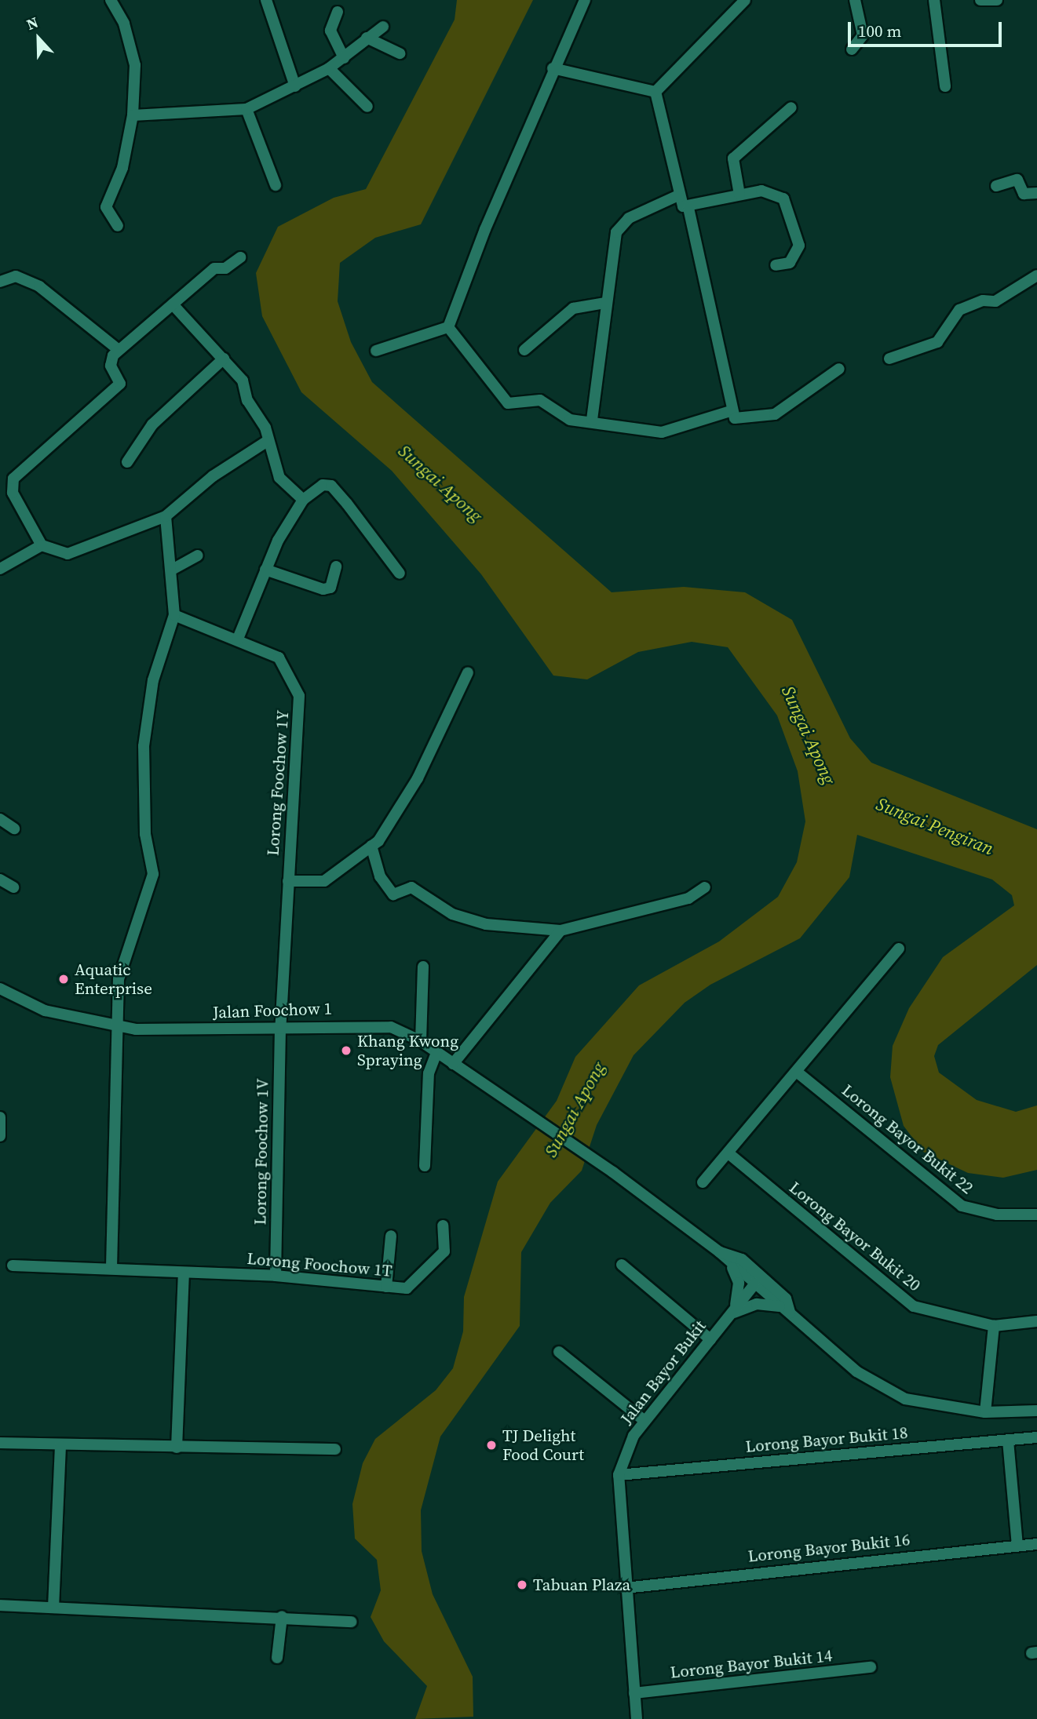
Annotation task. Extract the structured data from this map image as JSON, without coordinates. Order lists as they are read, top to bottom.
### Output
{
  "streets": {
    "street": [
      "Lorong Foochow 1Y",
      "Jalan Foochow 1",
      "Lorong Bayor Bukit 22",
      "Lorong Foochow 1V",
      "Lorong Bayor Bukit 20",
      "Lorong Foochow 1T",
      "Jalan Bayor Bukit",
      "Lorong Bayor Bukit 18",
      "Lorong Bayor Bukit 16",
      "Lorong Bayor Bukit 14"
    ]
  },
  "crossings": [
    ["Lorong Foochow 1Y", "Jalan Foochow 1"],
    ["Lorong Foochow 1Y", "Lorong Foochow 1V"],
    ["Jalan Foochow 1", "Lorong Foochow 1V"],
    ["Lorong Foochow 1V", "Lorong Foochow 1T"],
    ["Jalan Bayor Bukit", "Lorong Bayor Bukit 18"],
    ["Jalan Bayor Bukit", "Lorong Bayor Bukit 16"],
    ["Jalan Bayor Bukit", "Lorong Bayor Bukit 14"]
  ],
  "water": ["Sungai Apong", "Sungai Pengiran"],
  "places": [
    "Aquatic Enterprise",
    "Khang Kwong Spraying",
    "TJ Delight Food Court",
    "Tabuan Plaza"
  ],
  "scale_bar": "100 m",
  "north": "top"
}
